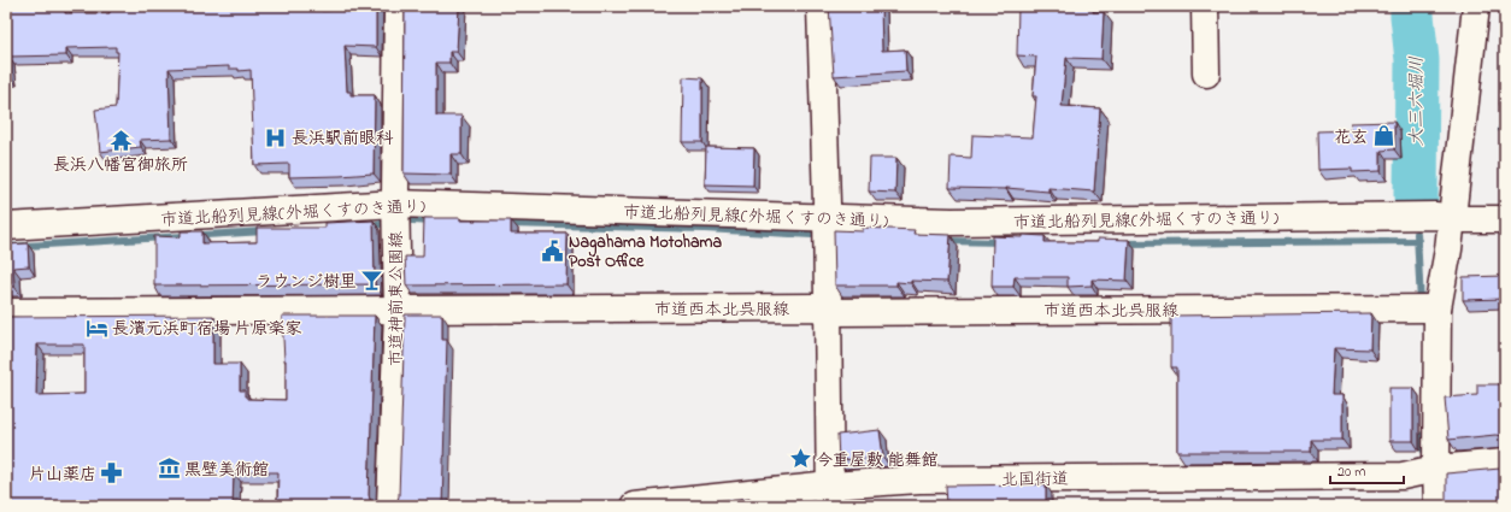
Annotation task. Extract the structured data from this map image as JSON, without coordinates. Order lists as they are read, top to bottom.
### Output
{
  "streets": {
    "street": [
      "市道北船列見線(外堀くすのき通り)",
      "市道神前東公園線",
      "市道西本北呉服線",
      "北国街道"
    ]
  },
  "crossings": [
    ["市道北船列見線(外堀くすのき通り)", "市道神前東公園線"],
    ["市道神前東公園線", "市道西本北呉服線"]
  ],
  "water": ["大三六堀川"],
  "places": {
    "shop": ["花玄"],
    "hospital": ["長浜駅前眼科"],
    "temple": ["長浜八幡宮御旅所"],
    "public building": ["Nagahama Motohama Post Office"],
    "bar": ["ラウンジ樹里"],
    "hotel": ["長濱元浜町宿場 片原楽家"],
    "place": ["今重屋敷 能舞館"],
    "museum": ["黒壁美術館"],
    "pharmacy": ["片山薬店"]
  },
  "scale_bar": "20 m"
}
